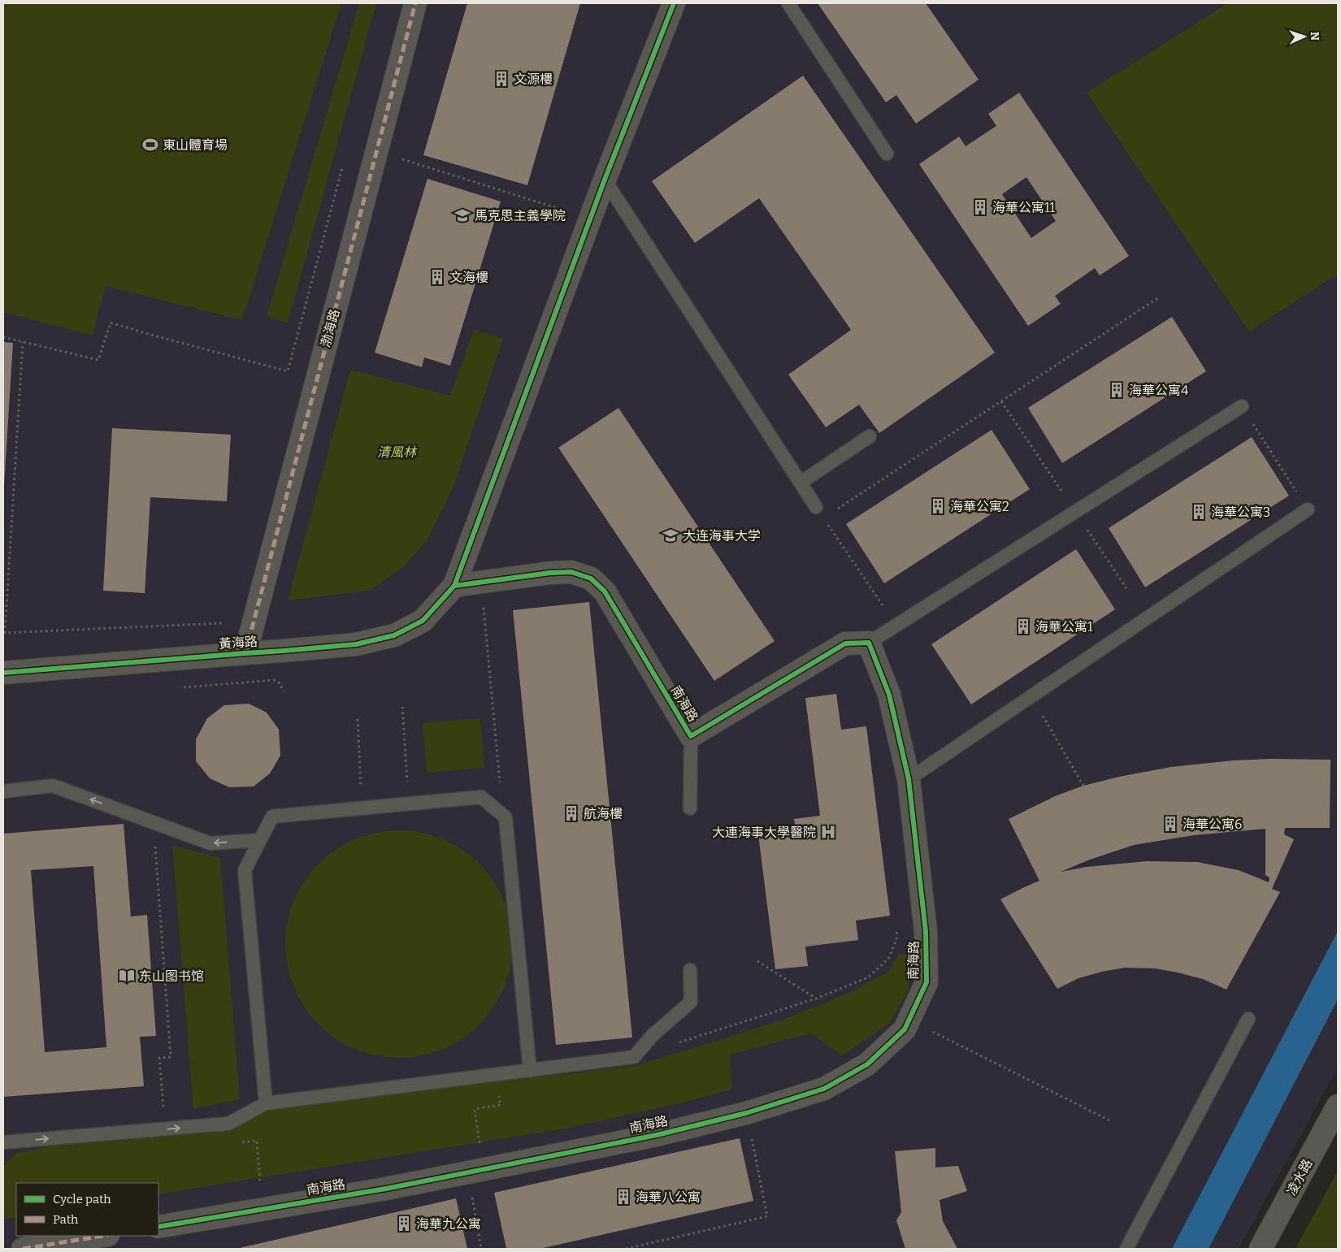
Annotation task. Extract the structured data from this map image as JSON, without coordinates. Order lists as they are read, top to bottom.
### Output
{
  "streets": {
    "street": [
      "渤海路",
      "黃海路",
      "南海路",
      "凌水路"
    ]
  },
  "crossings": [
    ["渤海路", "黃海路"],
    ["黃海路", "南海路"]
  ],
  "parks": ["清風林"],
  "places": {
    "building": [
      "文源樓",
      "海華公寓11",
      "文海樓",
      "海華公寓4",
      "海華公寓2",
      "海華公寓3",
      "海華公寓1",
      "航海樓",
      "海華公寓6",
      "海華八公寓",
      "海華九公寓"
    ],
    "sports": ["東山體育場"],
    "school or university": ["馬克思主義學院", "大连海事大学"],
    "hospital": ["大連海事大學醫院"],
    "library": ["东山图书馆"]
  },
  "legend": ["Cycle path", "Path"],
  "north": "right"
}
